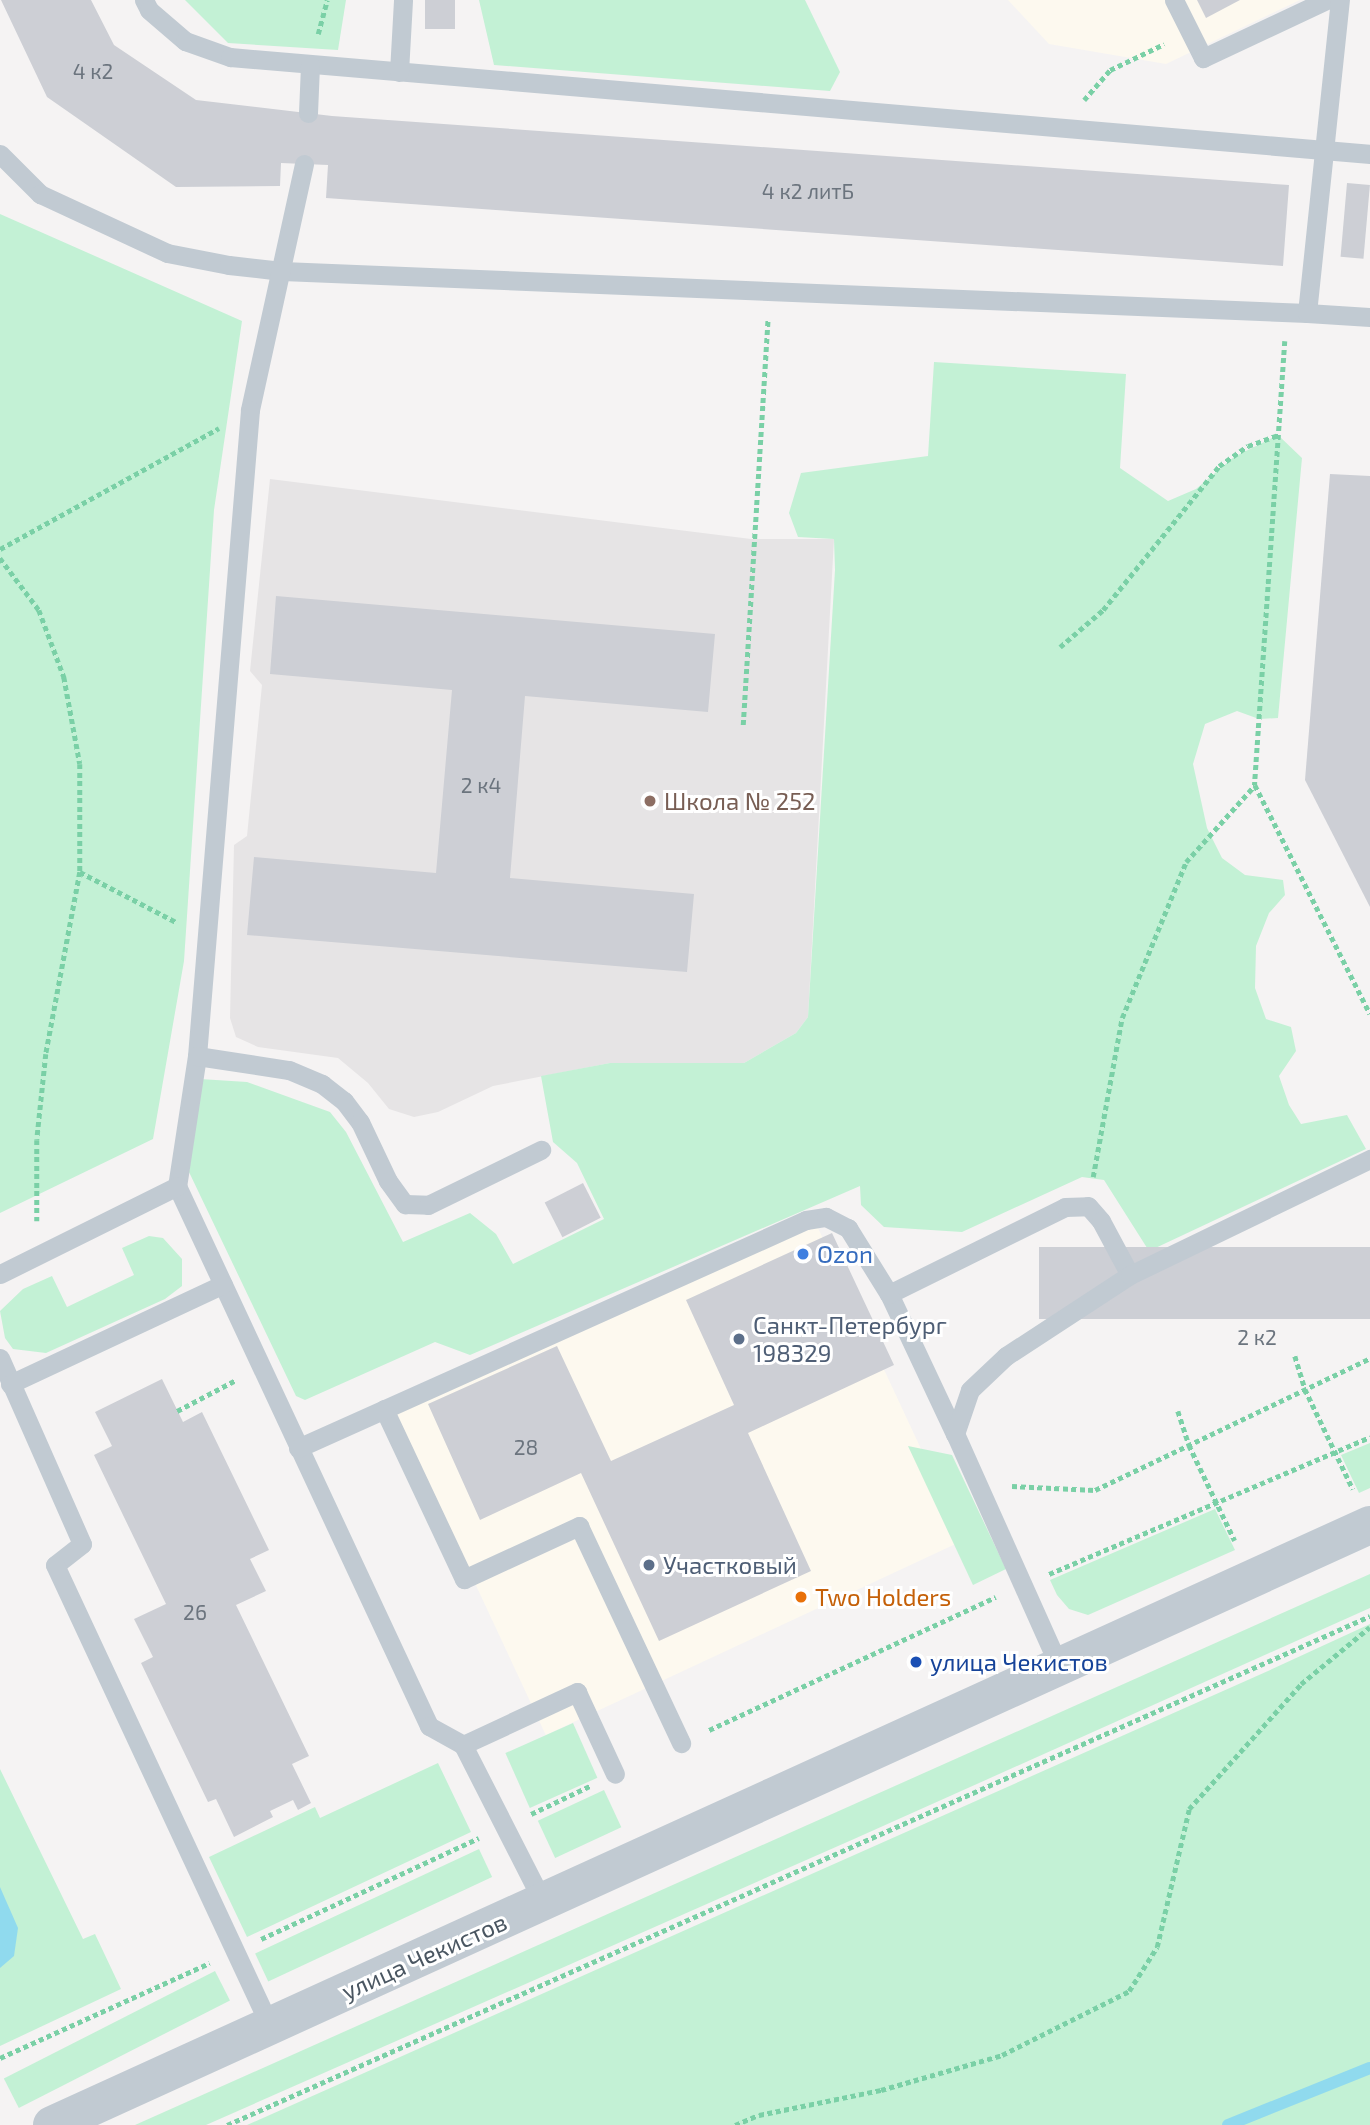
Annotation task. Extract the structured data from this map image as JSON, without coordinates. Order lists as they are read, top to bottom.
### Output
{
  "streets": {
    "street": ["улица Чекистов"]
  },
  "places": [
    "Школа № 252",
    "Ozon",
    "Санкт-Петербург 198329",
    "Участковый",
    "Two Holders",
    "улица Чекистов"
  ],
  "house_numbers": [
    "4 к2",
    "4 к2 литБ",
    "2 к4",
    "2 к2",
    "28",
    "26"
  ]
}
